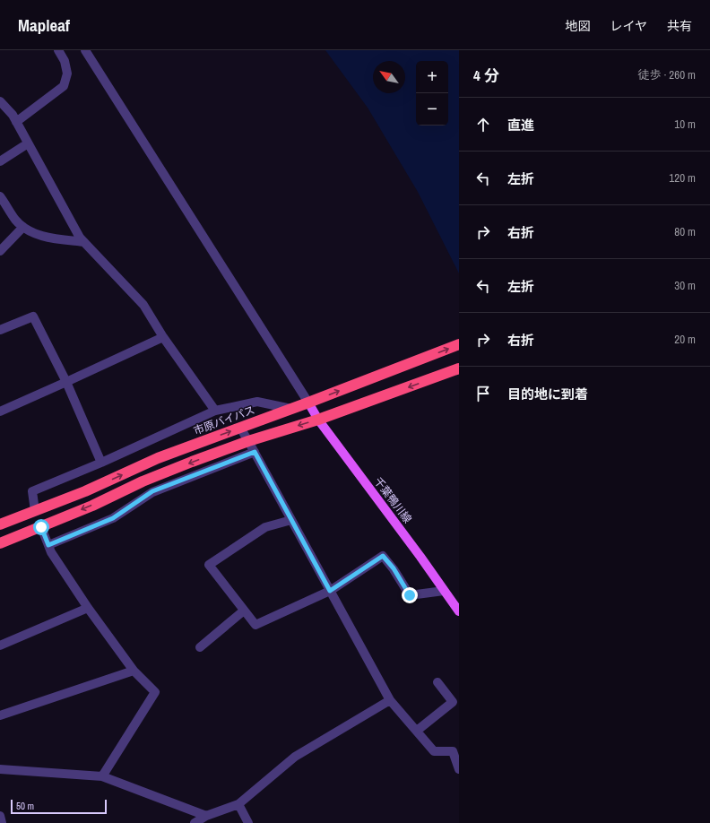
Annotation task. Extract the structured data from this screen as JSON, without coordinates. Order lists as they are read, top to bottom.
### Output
{
  "streets": {
    "highway": ["市原バイパス"],
    "main road": ["千葉鴨川線"]
  },
  "crossings": [
    ["市原バイパス", "千葉鴨川線"]
  ],
  "scale_bar": "50 m",
  "north": "top left",
  "page": {
    "header": "Mapleaf",
    "nav": ["地図", "レイヤ", "共有"],
    "heading": ["4 分", "徒歩 · 260 m"],
    "map_buttons": ["+", "−"],
    "list": [
      ["直進", "10 m"],
      ["左折", "120 m"],
      ["右折", "80 m"],
      ["左折", "30 m"],
      ["右折", "20 m"],
      "目的地に到着"
    ],
    "scale": "50 m"
  }
}
